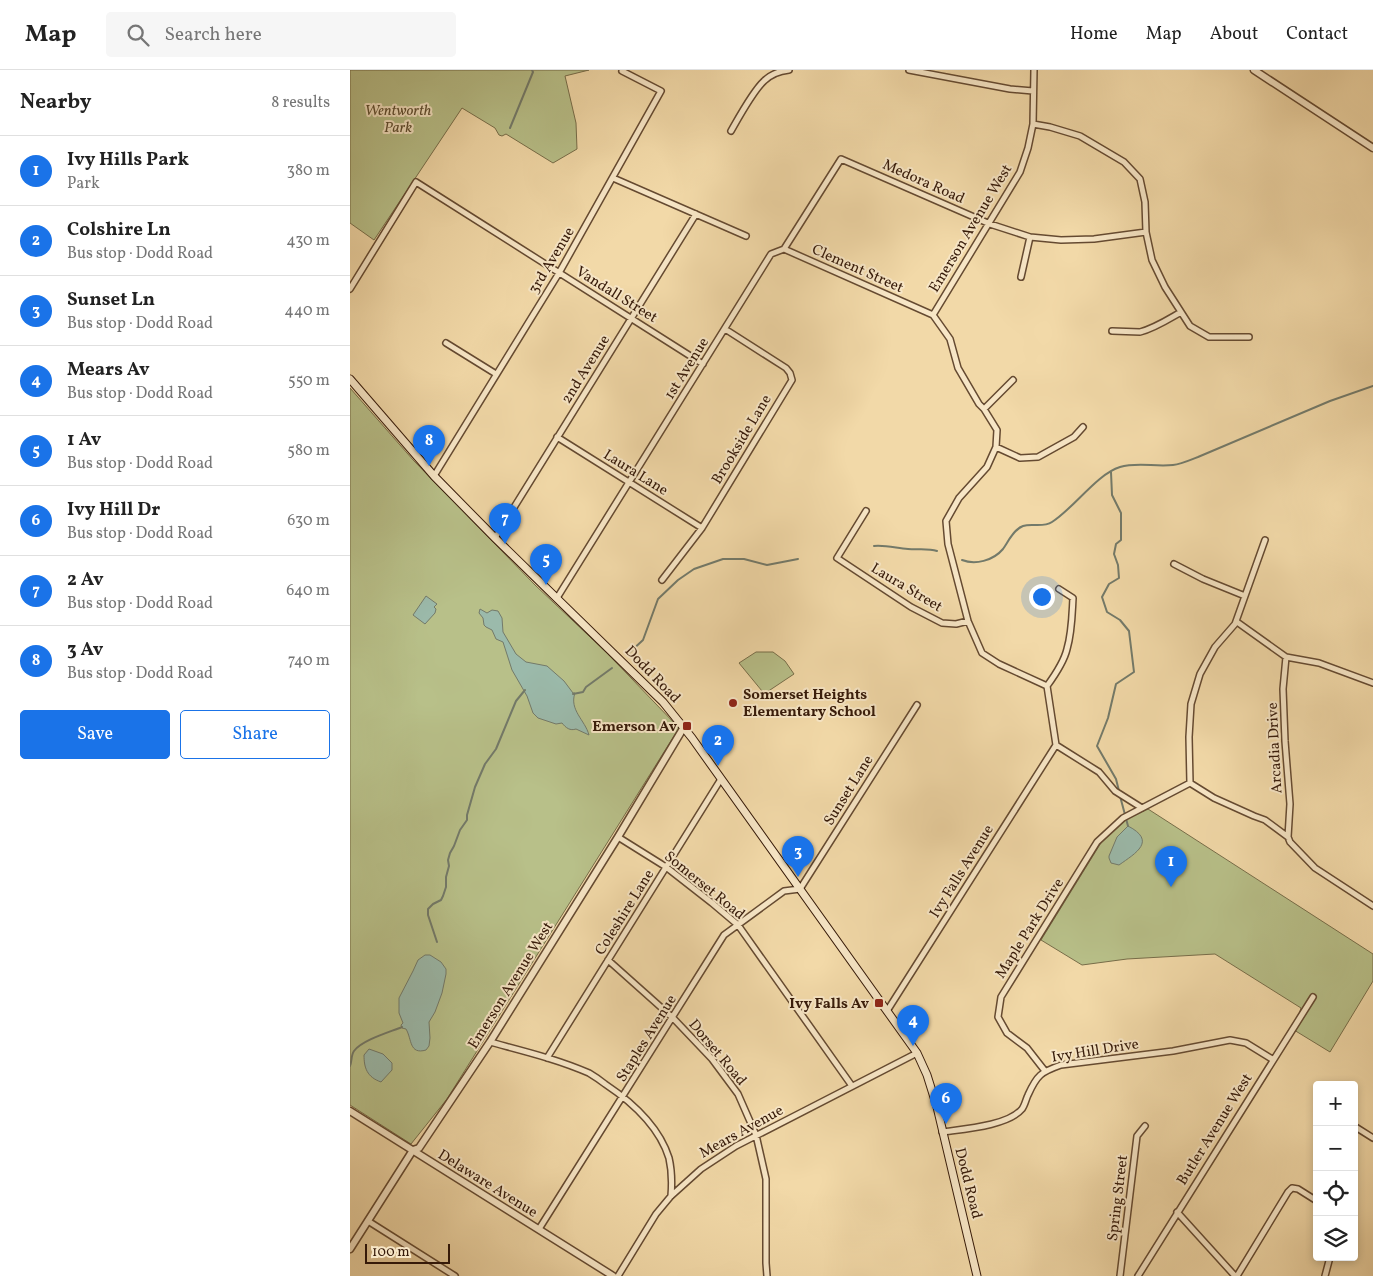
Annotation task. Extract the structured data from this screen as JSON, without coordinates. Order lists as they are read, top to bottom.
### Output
{
  "streets": {
    "main road": ["Dodd Road"],
    "street": [
      "Medora Road",
      "Emerson Avenue West",
      "3rd Avenue",
      "Clement Street",
      "Vandall Street",
      "1st Avenue",
      "2nd Avenue",
      "Brookside Lane",
      "Laura Lane",
      "Laura Street",
      "Arcadia Drive",
      "Sunset Lane",
      "Ivy Falls Avenue",
      "Somerset Road",
      "Coleshire Lane",
      "Maple Park Drive",
      "Staples Avenue",
      "Ivy Hill Drive",
      "Dorset Road",
      "Butler Avenue West",
      "Mears Avenue",
      "Delaware Avenue",
      "Spring Street"
    ]
  },
  "crossings": [
    ["Medora Road", "Emerson Avenue West"],
    ["Medora Road", "1st Avenue"],
    ["Emerson Avenue West", "Clement Street"],
    ["Emerson Avenue West", "Dodd Road"],
    ["Emerson Avenue West", "Somerset Road"],
    ["Emerson Avenue West", "Delaware Avenue"],
    ["3rd Avenue", "Vandall Street"],
    ["3rd Avenue", "Dodd Road"],
    ["Clement Street", "1st Avenue"],
    ["Vandall Street", "1st Avenue"],
    ["Vandall Street", "2nd Avenue"],
    ["1st Avenue", "Brookside Lane"],
    ["1st Avenue", "Laura Lane"],
    ["1st Avenue", "Dodd Road"],
    ["2nd Avenue", "Laura Lane"],
    ["2nd Avenue", "Dodd Road"],
    ["Brookside Lane", "Laura Lane"],
    ["Dodd Road", "Sunset Lane"],
    ["Dodd Road", "Ivy Falls Avenue"],
    ["Dodd Road", "Coleshire Lane"],
    ["Dodd Road", "Staples Avenue"],
    ["Dodd Road", "Ivy Hill Drive"],
    ["Dodd Road", "Mears Avenue"],
    ["Sunset Lane", "Staples Avenue"],
    ["Somerset Road", "Coleshire Lane"],
    ["Somerset Road", "Staples Avenue"],
    ["Somerset Road", "Mears Avenue"],
    ["Coleshire Lane", "Dorset Road"],
    ["Maple Park Drive", "Ivy Hill Drive"],
    ["Staples Avenue", "Dorset Road"],
    ["Staples Avenue", "Delaware Avenue"],
    ["Ivy Hill Drive", "Butler Avenue West"],
    ["Dorset Road", "Mears Avenue"]
  ],
  "parks": ["Wentworth Park"],
  "places": {
    "other": ["Somerset Heights Elementary School"],
    "transit": ["Emerson Av", "Ivy Falls Av"]
  },
  "scale_bar": "100 m",
  "page": {
    "header": "Map",
    "search": "Search here",
    "nav": [
      "Home",
      "Map",
      "About",
      "Contact"
    ],
    "heading": ["Nearby", "8 results"],
    "list": [
      {
        "mark": "1",
        "name": "Ivy Hills Park",
        "note": "Park",
        "value": "380 m"
      },
      {
        "mark": "2",
        "name": "Colshire Ln",
        "note": "Bus stop · Dodd Road",
        "value": "430 m"
      },
      {
        "mark": "3",
        "name": "Sunset Ln",
        "note": "Bus stop · Dodd Road",
        "value": "440 m"
      },
      {
        "mark": "4",
        "name": "Mears Av",
        "note": "Bus stop · Dodd Road",
        "value": "550 m"
      },
      {
        "mark": "5",
        "name": "1 Av",
        "note": "Bus stop · Dodd Road",
        "value": "580 m"
      },
      {
        "mark": "6",
        "name": "Ivy Hill Dr",
        "note": "Bus stop · Dodd Road",
        "value": "630 m"
      },
      {
        "mark": "7",
        "name": "2 Av",
        "note": "Bus stop · Dodd Road",
        "value": "640 m"
      },
      {
        "mark": "8",
        "name": "3 Av",
        "note": "Bus stop · Dodd Road",
        "value": "740 m"
      }
    ],
    "pins": [
      "8",
      "7",
      "5",
      "2",
      "3",
      "1",
      "4",
      "6"
    ],
    "buttons": ["Save", "Share"],
    "map_buttons": ["+", "−"],
    "scale": "100 m"
  }
}
